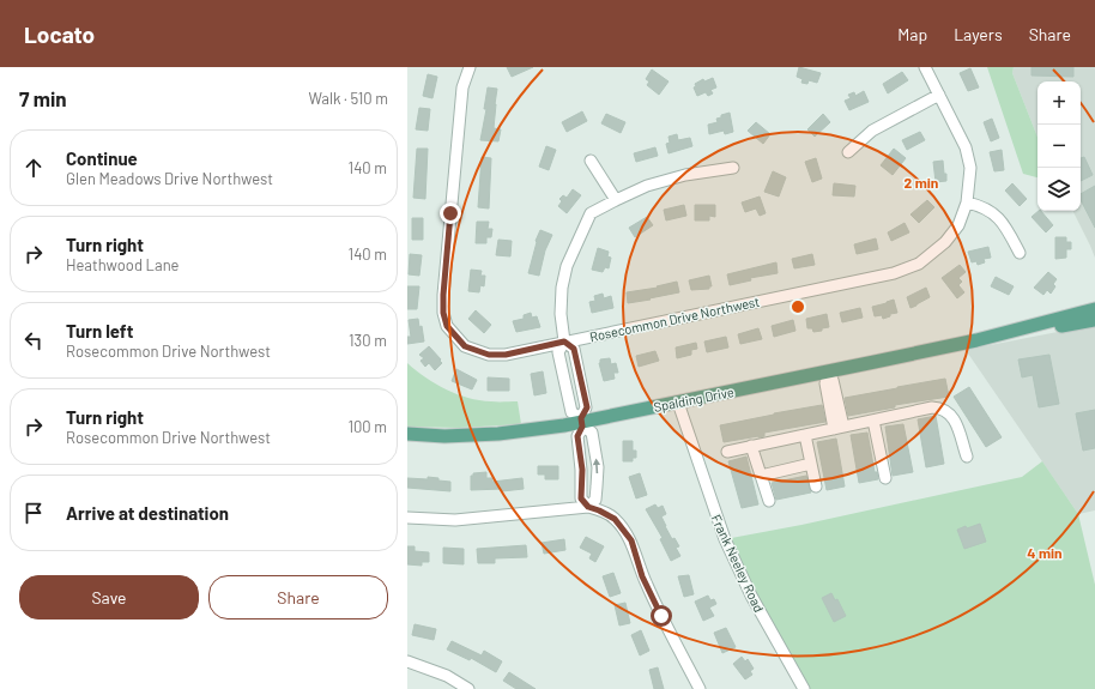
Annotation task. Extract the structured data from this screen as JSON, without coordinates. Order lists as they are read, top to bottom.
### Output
{
  "streets": {
    "main road": ["Spalding Drive"],
    "street": ["Rosecommon Drive Northwest", "Frank Neeley Road"]
  },
  "crossings": [
    ["Spalding Drive", "Frank Neeley Road"]
  ],
  "page": {
    "header": "Locato",
    "nav": ["Map", "Layers", "Share"],
    "heading": ["7 min", "Walk · 510 m"],
    "map_buttons": ["+", "−"],
    "list": [
      ["Continue", "Glen Meadows Drive Northwest", "140 m"],
      ["Turn right", "Heathwood Lane", "140 m"],
      ["Turn left", "Rosecommon Drive Northwest", "130 m"],
      ["Turn right", "Rosecommon Drive Northwest", "100 m"],
      "Arrive at destination"
    ],
    "buttons": ["Save", "Share"]
  },
  "rings": ["2 min", "4 min"]
}
